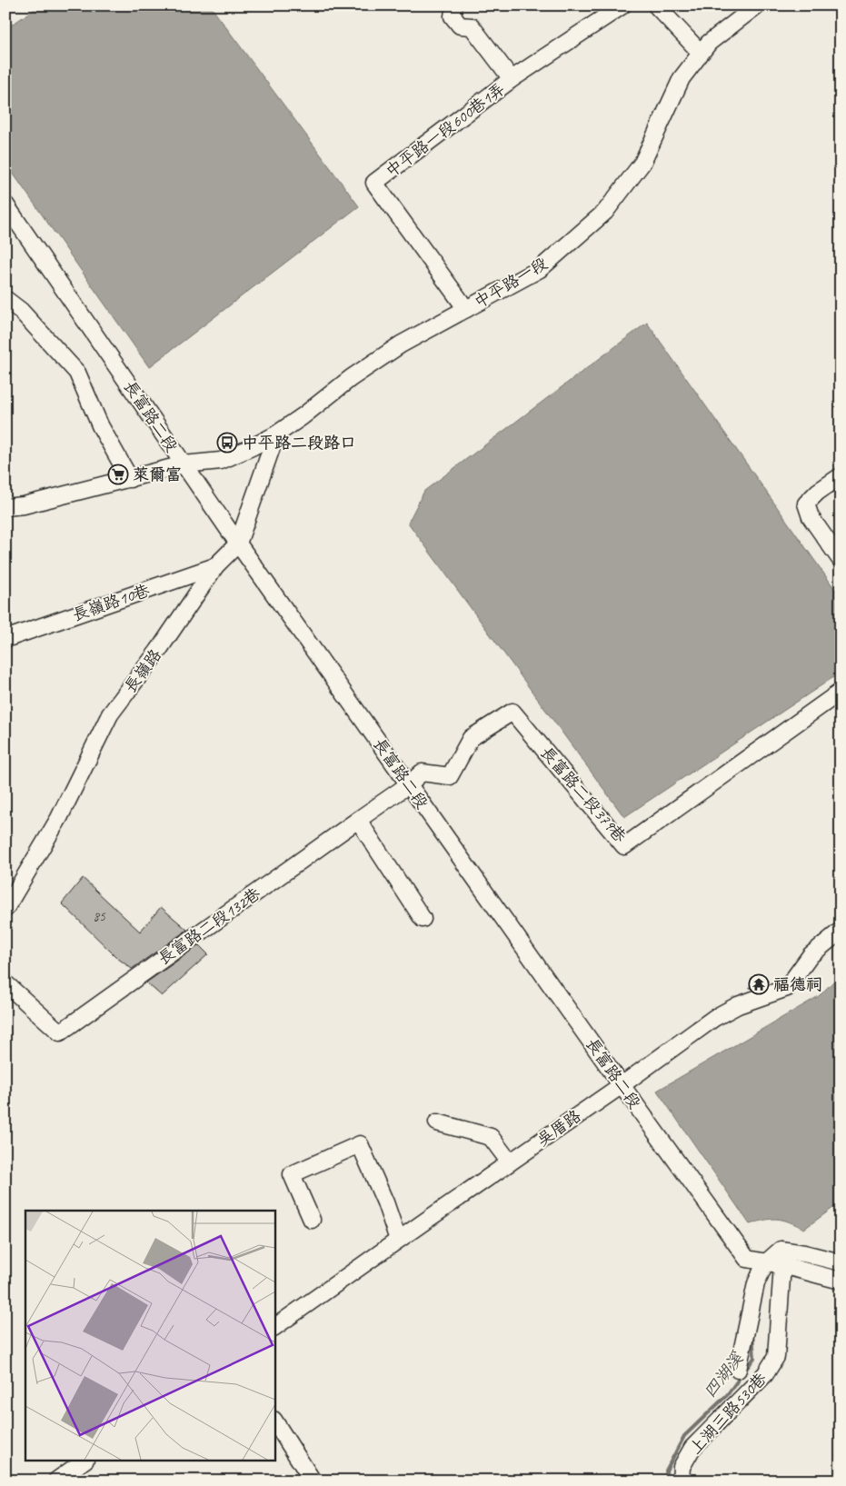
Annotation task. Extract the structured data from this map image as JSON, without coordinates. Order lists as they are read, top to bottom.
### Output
{
  "streets": {
    "street": [
      "中平路一段600巷1弄",
      "中平路一段",
      "長富路二段",
      "長嶺路10巷",
      "長嶺路",
      "長富路二段379巷",
      "長富路二段132巷",
      "吳厝路",
      "上湖三路530巷"
    ]
  },
  "crossings": [
    ["中平路一段600巷1弄", "中平路一段"],
    ["中平路一段", "長富路二段"],
    ["中平路一段", "長嶺路"],
    ["長富路二段", "長嶺路"],
    ["長富路二段", "長富路二段379巷"],
    ["長富路二段", "長富路二段132巷"],
    ["長富路二段", "吳厝路"],
    ["長富路二段", "上湖三路530巷"],
    ["長嶺路10巷", "長嶺路"],
    ["長富路二段379巷", "長富路二段132巷"]
  ],
  "water": ["四湖溪"],
  "places": {
    "bus stop": ["中平路二段路口"],
    "supermarket": ["萊爾富"],
    "temple": ["福德祠"]
  },
  "house_numbers": ["85"]
}
